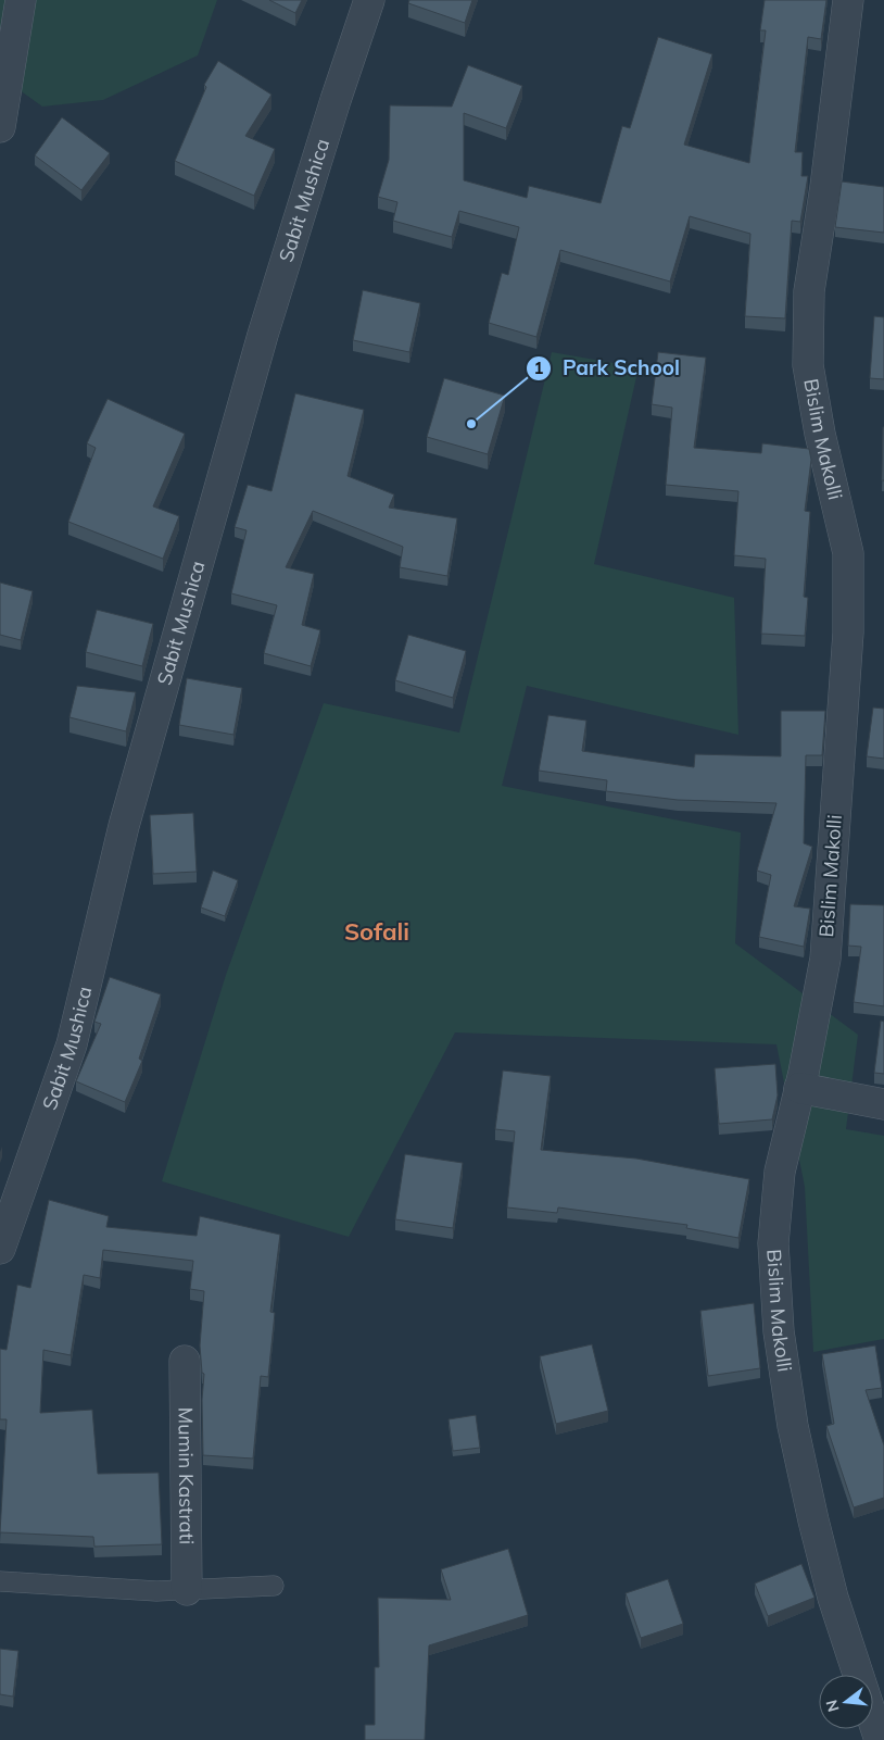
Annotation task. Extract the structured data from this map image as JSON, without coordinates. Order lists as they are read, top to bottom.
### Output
{
  "streets": {
    "street": ["Sabit Mushica", "Bislim Makolli", "Mumin Kastrati"]
  },
  "districts": ["Sofali"],
  "places": ["Park School"],
  "north": "left"
}
